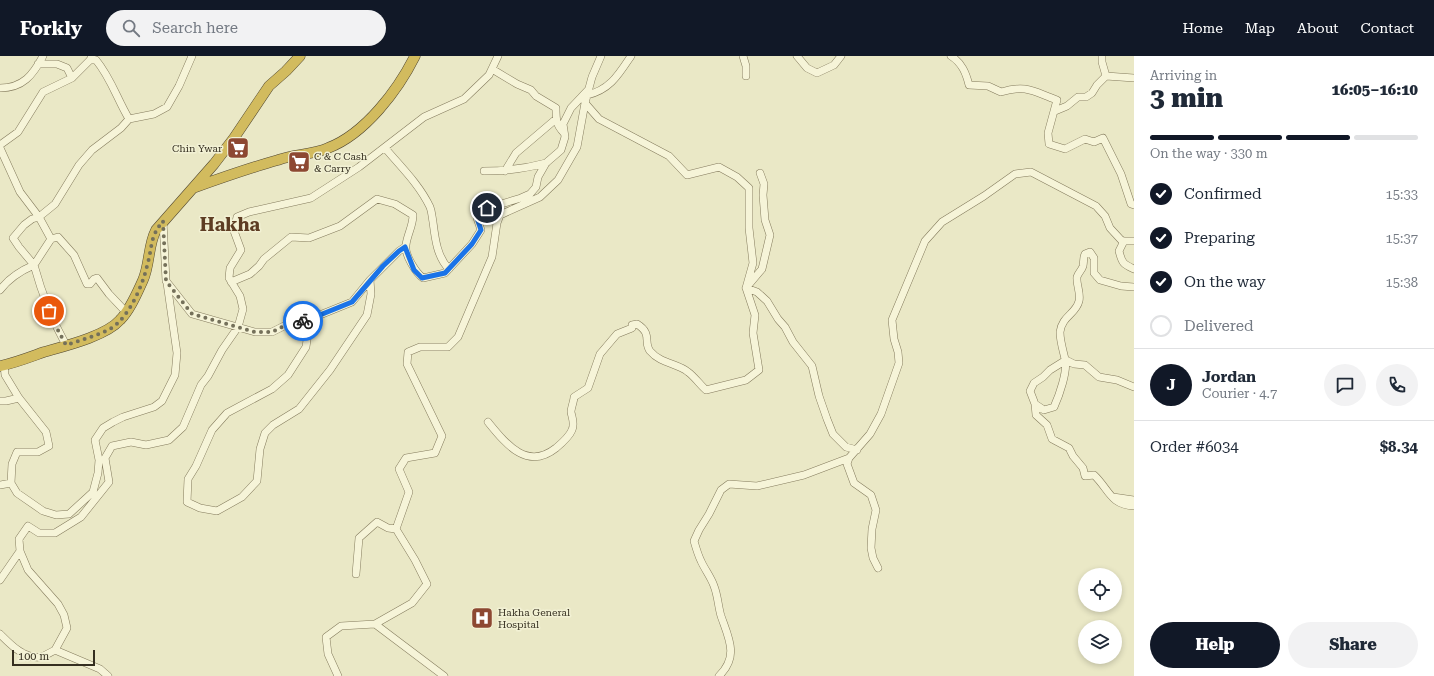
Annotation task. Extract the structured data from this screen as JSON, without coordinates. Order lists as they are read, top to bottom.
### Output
{
  "districts": ["Hakha"],
  "places": {
    "supermarket": ["Chin Ywar", "C & C Cash & Carry"],
    "hospital": ["Hakha General Hospital"]
  },
  "scale_bar": "100 m",
  "page": {
    "header": "Forkly",
    "search": "Search here",
    "nav": [
      "Home",
      "Map",
      "About",
      "Contact"
    ],
    "heading": ["3 min", "Arriving in", "16:05–16:10"],
    "panel": [
      "Jordan",
      "Courier · 4.7",
      "Order #6034",
      "$8.34"
    ],
    "bar": "On the way · 330 m",
    "list": [
      ["Confirmed", "15:33"],
      ["Preparing", "15:37"],
      ["On the way", "15:38"],
      "Delivered"
    ],
    "round": "J",
    "buttons": ["Help", "Share"],
    "scale": "100 m"
  }
}
